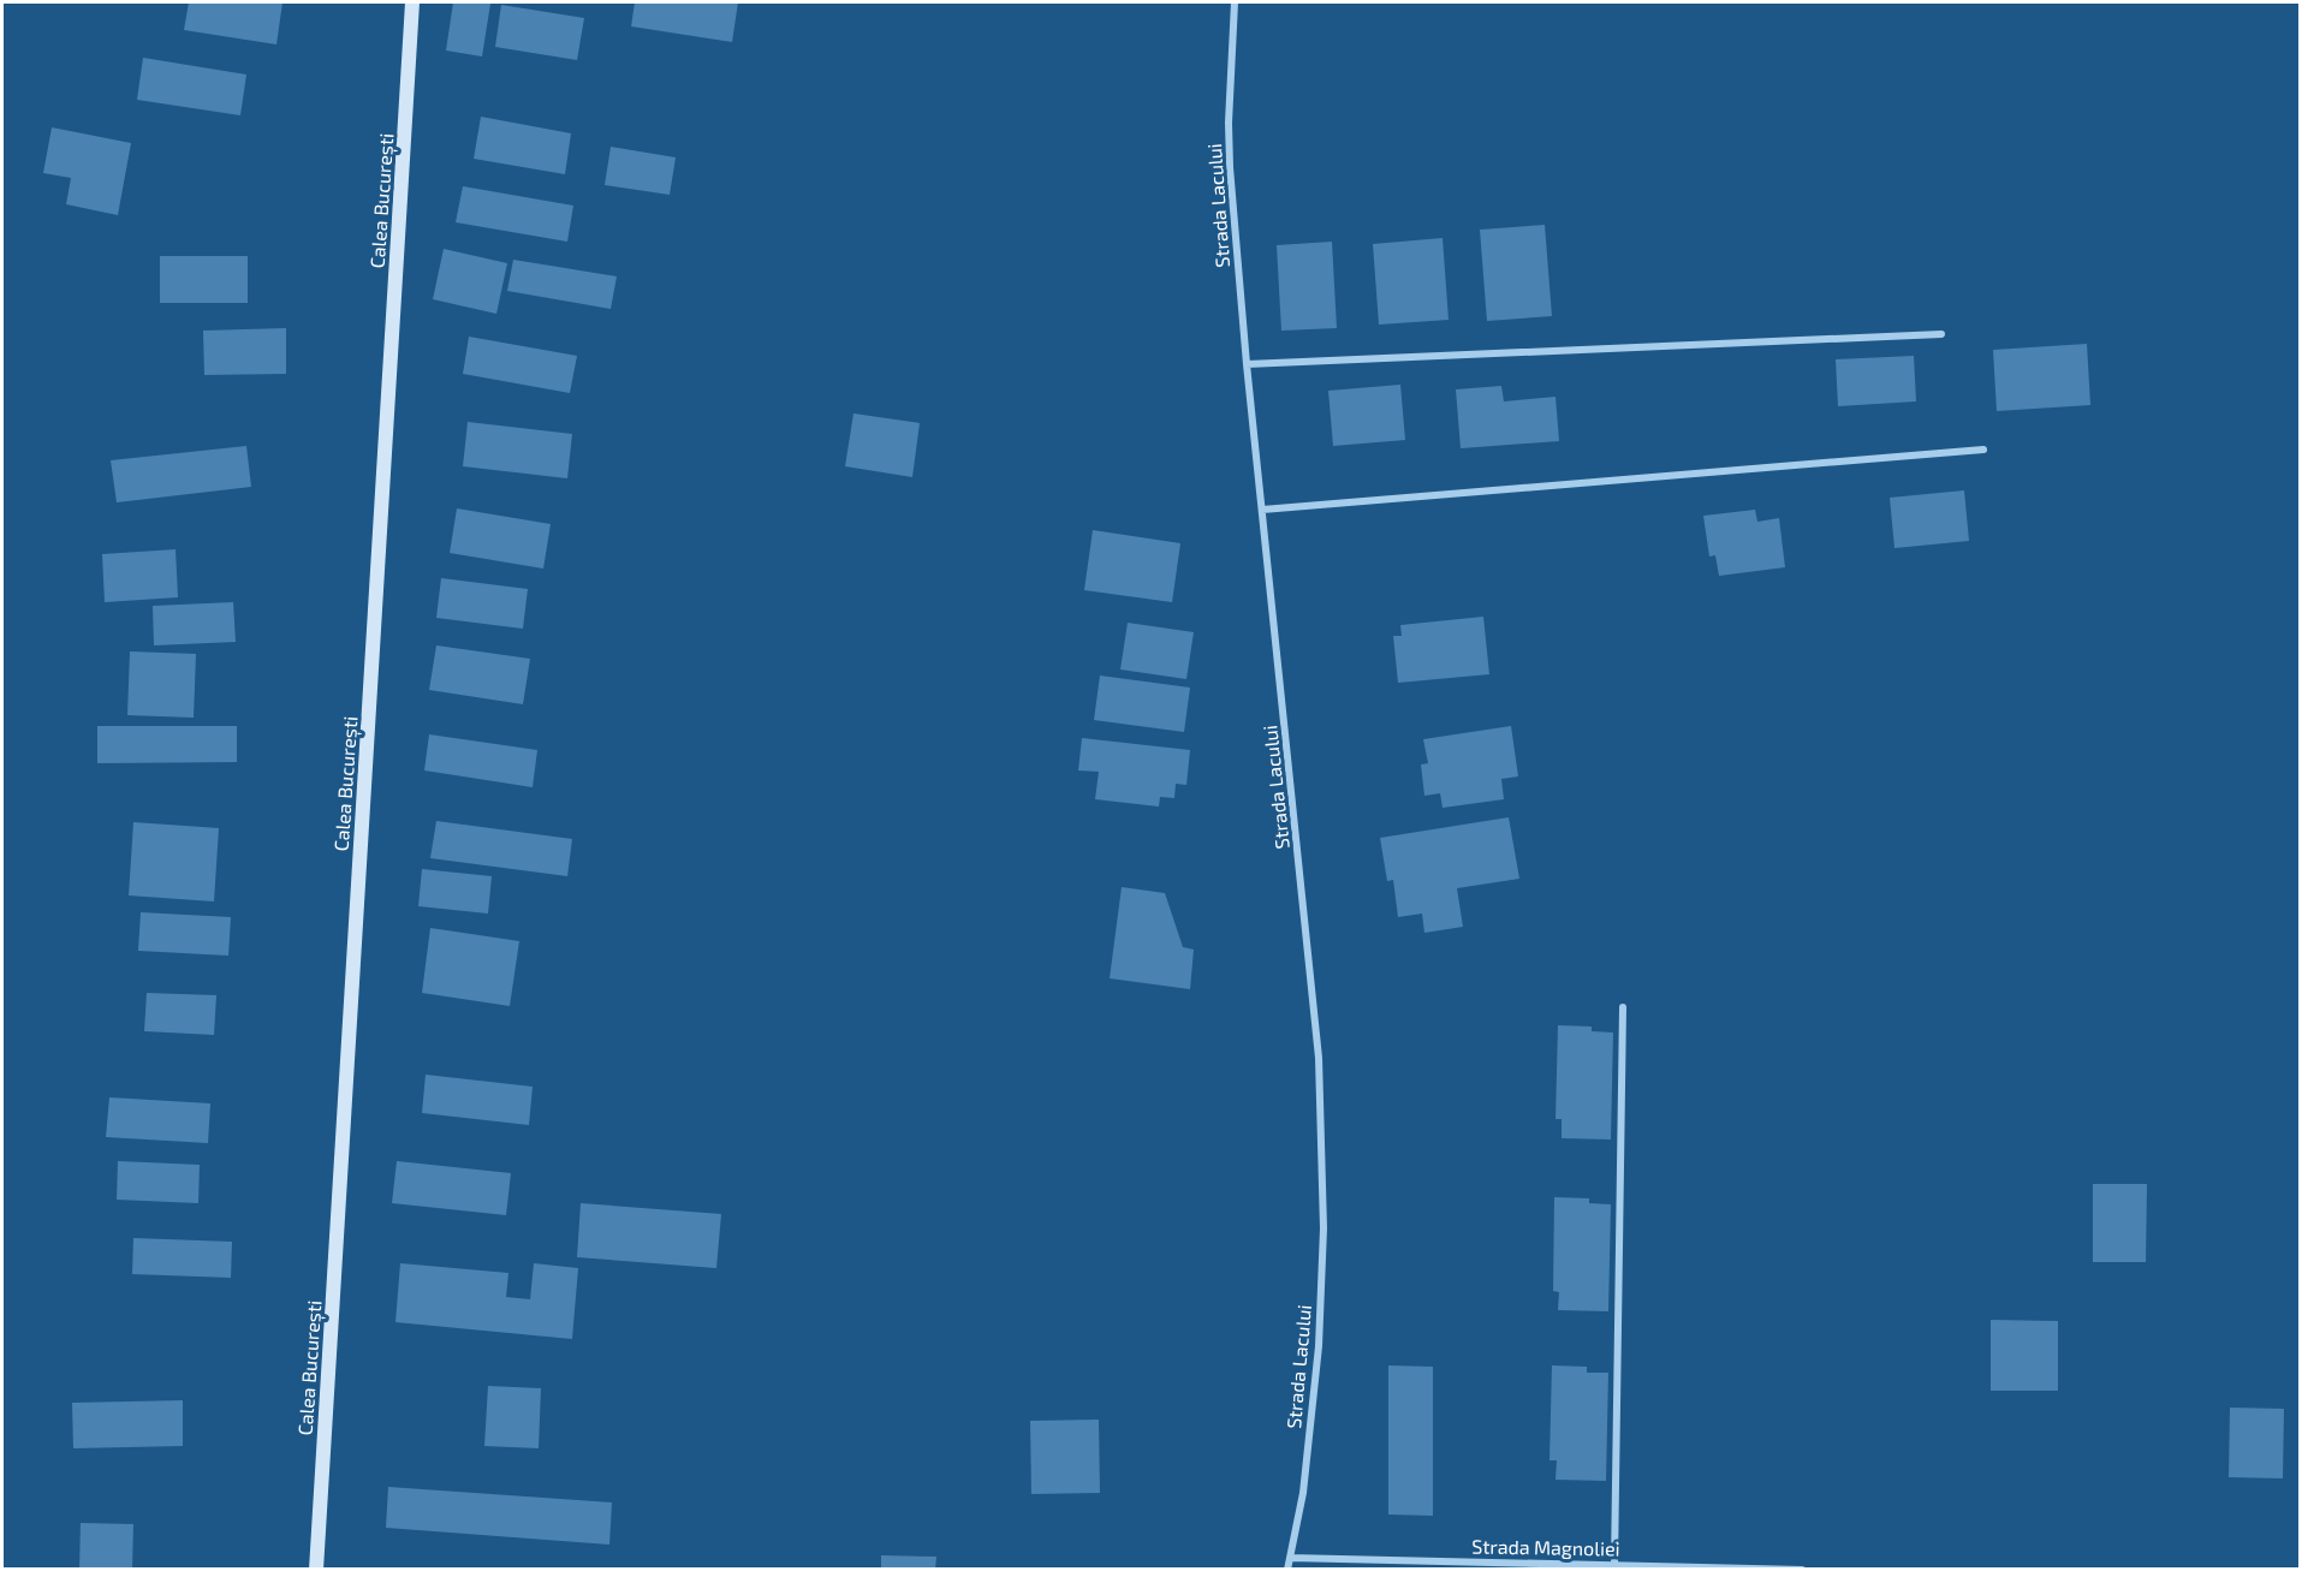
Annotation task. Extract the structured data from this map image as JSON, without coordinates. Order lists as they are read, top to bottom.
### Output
{
  "streets": {
    "main road": ["Calea București"],
    "street": ["Strada Lacului", "Strada Magnoliei"]
  },
  "crossings": [
    ["Strada Lacului", "Strada Magnoliei"]
  ]
}
